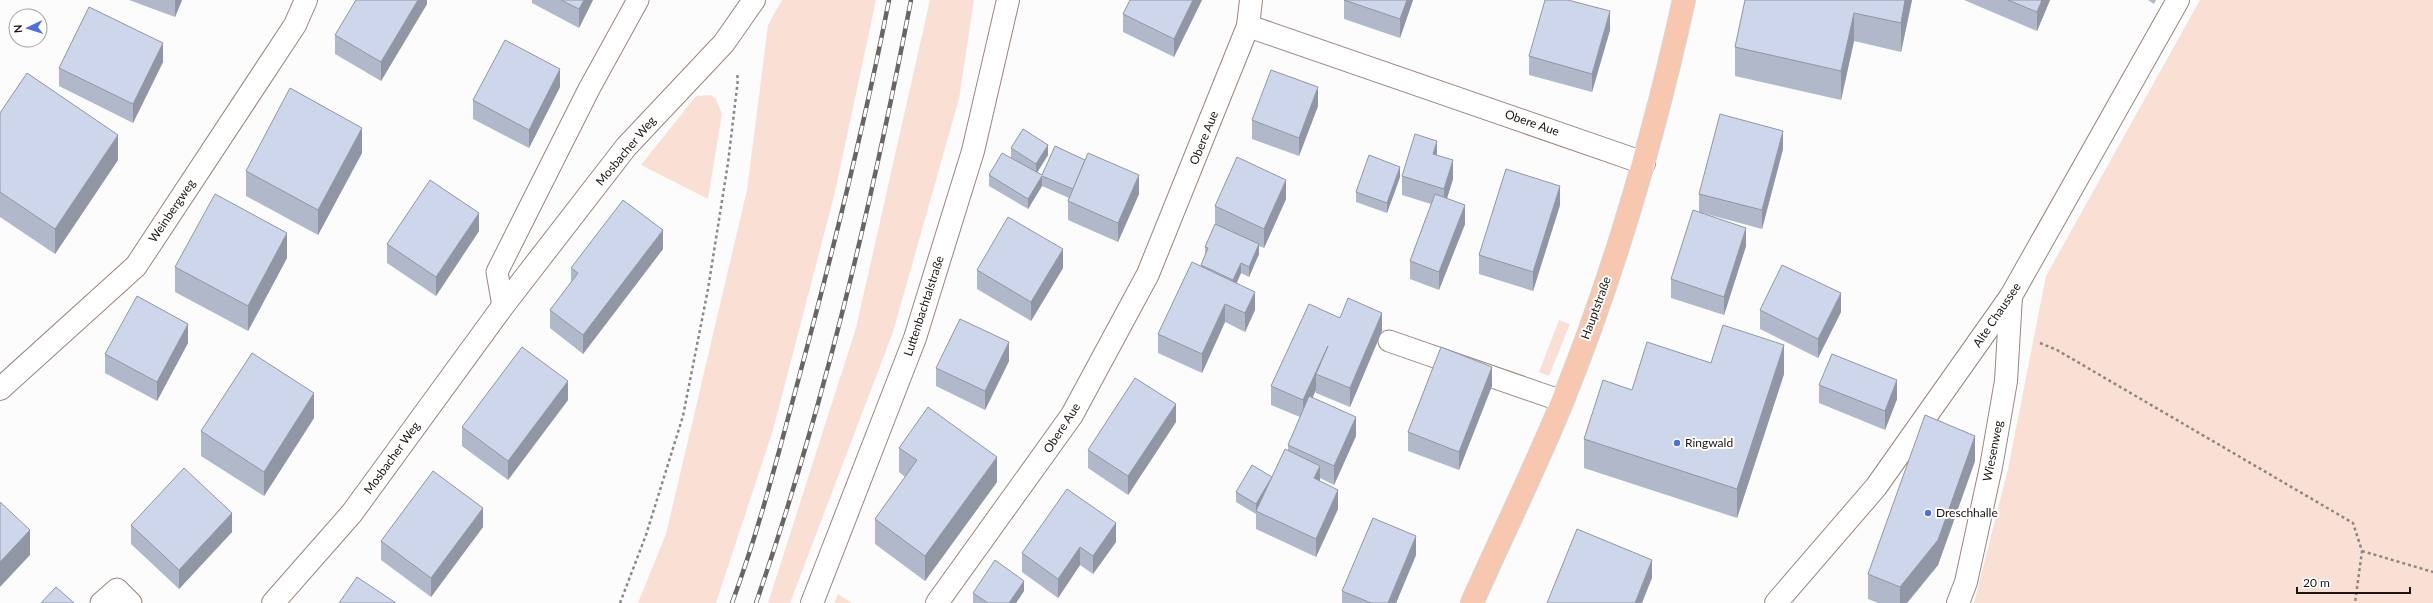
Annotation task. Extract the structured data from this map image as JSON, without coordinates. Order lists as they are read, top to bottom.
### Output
{
  "streets": {
    "main road": ["Hauptstraße"],
    "street": [
      "Obere Aue",
      "Mosbacher Weg",
      "Weinbergweg",
      "Luttenbachtalstraße",
      "Alte Chaussee",
      "Wiesenweg"
    ]
  },
  "crossings": [
    ["Obere Aue", "Hauptstraße"],
    ["Alte Chaussee", "Wiesenweg"]
  ],
  "places": ["Ringwald", "Dreschhalle"],
  "scale_bar": "20 m",
  "north": "left"
}
